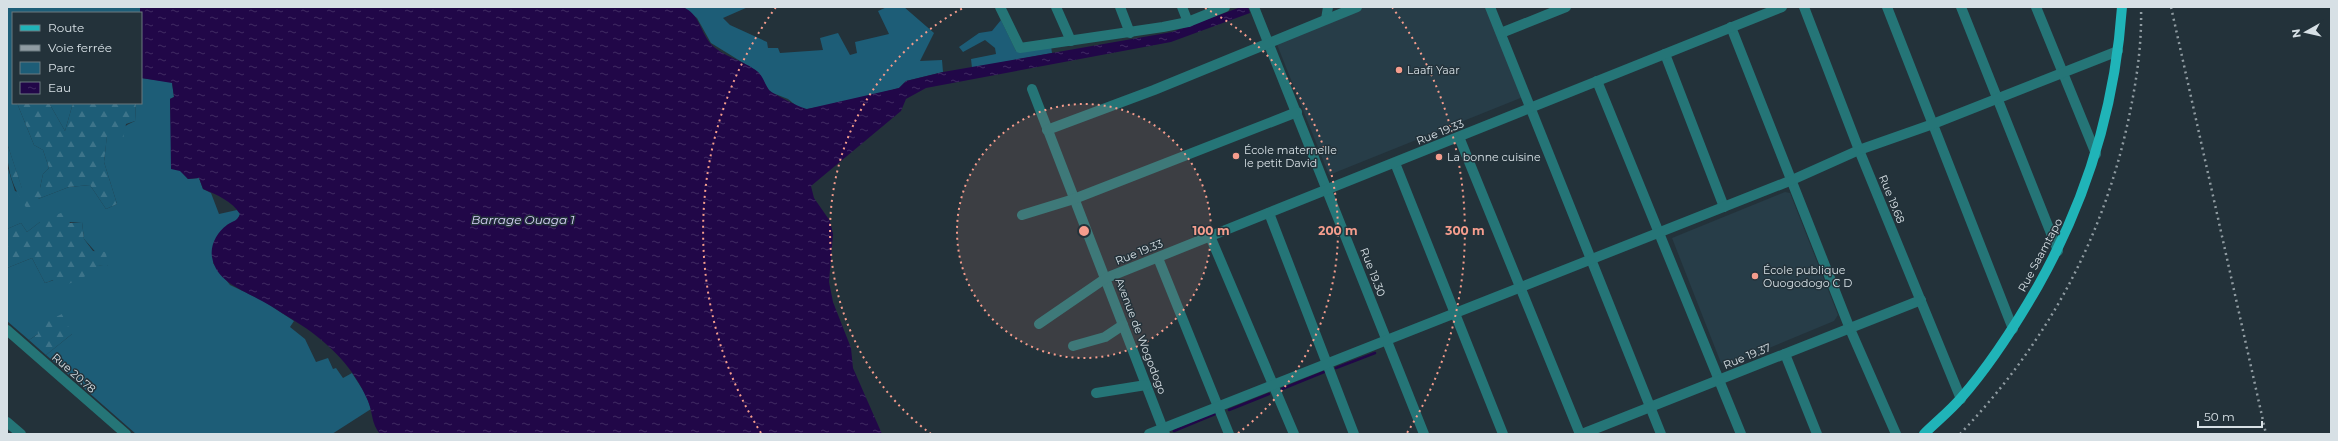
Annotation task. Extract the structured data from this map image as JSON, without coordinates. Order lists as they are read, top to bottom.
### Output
{
  "streets": {
    "main road": ["Rue Saamtapo"],
    "street": [
      "Rue 19.33",
      "Rue 19.68",
      "Rue 19.30",
      "Avenue de Wogodogo",
      "Rue 19.37",
      "Rue 20.78"
    ]
  },
  "crossings": [
    ["Rue 19.33", "Rue 19.30"],
    ["Rue 19.33", "Avenue de Wogodogo"],
    ["Rue 19.68", "Rue Saamtapo"],
    ["Rue 19.68", "Rue 19.37"]
  ],
  "water": ["Barrage Ouaga 1"],
  "places": [
    "Laafi Yaar",
    "École maternelle le petit David",
    "La bonne cuisine",
    "École publique Ouogodogo C D"
  ],
  "legend": [
    "Route",
    "Voie ferrée",
    "Parc",
    "Eau"
  ],
  "scale_bar": "50 m",
  "north": "left",
  "rings": ["100 m", "200 m", "300 m"]
}
